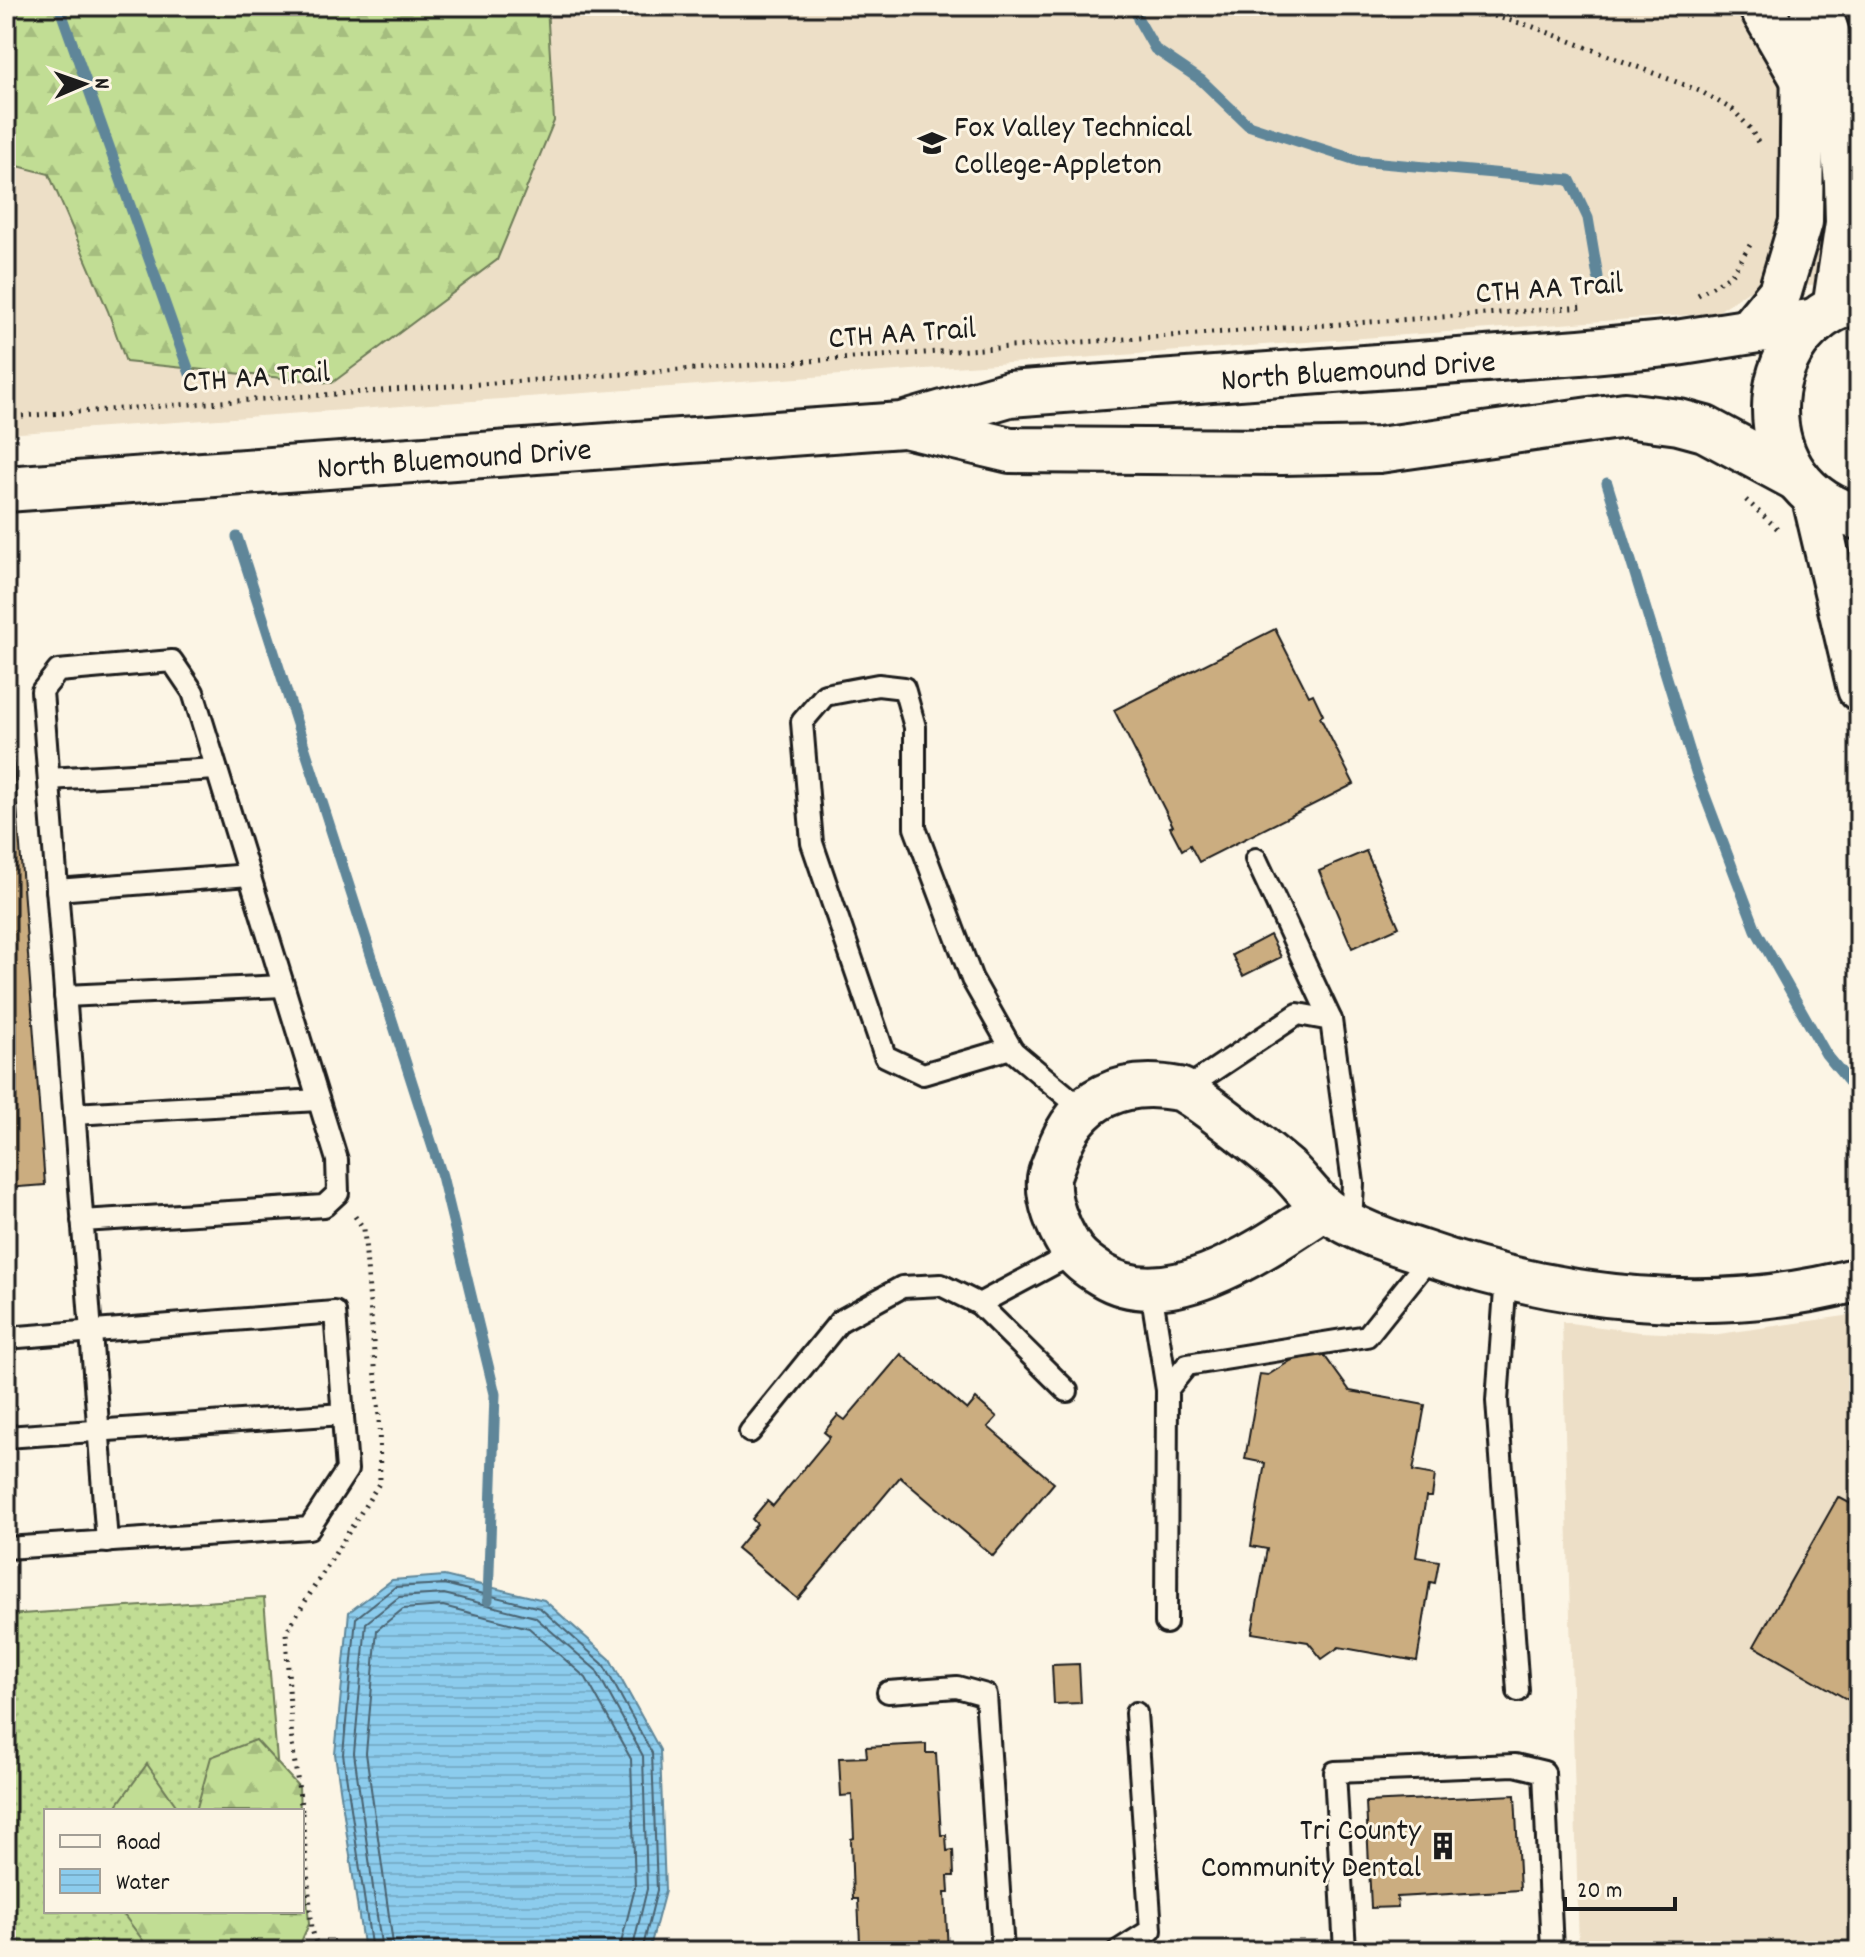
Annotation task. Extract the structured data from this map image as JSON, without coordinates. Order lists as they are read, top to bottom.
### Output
{
  "streets": {
    "main road": ["North Bluemound Drive"],
    "path": ["CTH AA Trail"]
  },
  "places": {
    "school or university": ["Fox Valley Technical College-Appleton"],
    "building": ["Tri County Community Dental"]
  },
  "legend": ["Road", "Water"],
  "scale_bar": "20 m",
  "north": "right"
}
